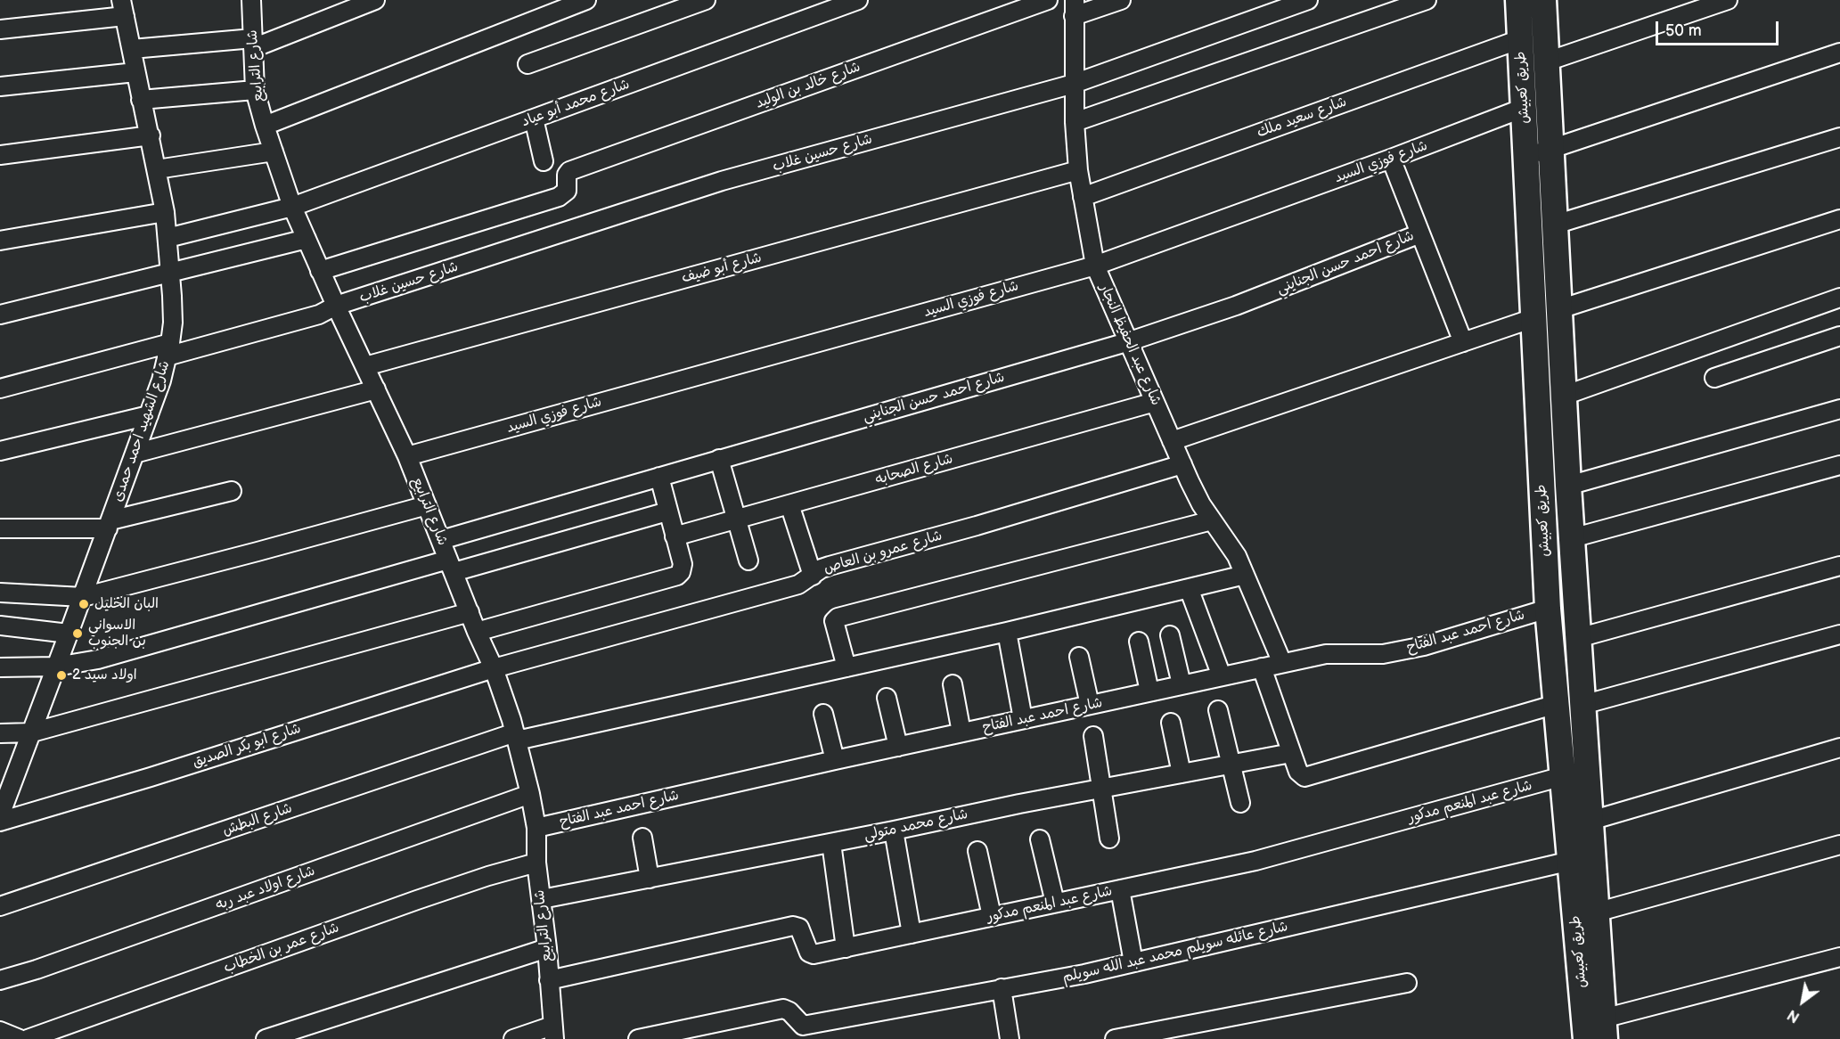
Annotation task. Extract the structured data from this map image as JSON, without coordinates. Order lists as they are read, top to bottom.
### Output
{
  "streets": {
    "street": [
      "شارع الترابيع",
      "شارع خالد بن الوليد",
      "طريق كعبيش",
      "شارع محمد أبو عياد",
      "شارع سعيد ملك",
      "شارع حسين غلاب",
      "شارع فوزي السيد",
      "شارع احمد حسن الجنايني",
      "شارع أبو ضيف",
      "شارع عبد الحفيظ النجار",
      "شارع الشهيد احمد حمدى",
      "شارع الصحابه",
      "شارع عمرو بن العاص",
      "شارع احمد عبد الفتاح",
      "شارع ابو بكر الصديق",
      "شارع عبد المنعم مدكور",
      "شارع البطش",
      "شارع محمد متولي",
      "شارع اولاد عبد ربه",
      "شارع عمر بن الخطاب",
      "شارع عائله سويلم محمد عبد الله سويلم"
    ]
  },
  "crossings": [
    ["شارع الترابيع", "شارع خالد بن الوليد"],
    ["شارع الترابيع", "شارع محمد أبو عياد"],
    ["شارع الترابيع", "شارع حسين غلاب"],
    ["شارع الترابيع", "شارع فوزي السيد"],
    ["شارع الترابيع", "شارع احمد حسن الجنايني"],
    ["شارع الترابيع", "شارع أبو ضيف"],
    ["شارع الترابيع", "شارع عمرو بن العاص"],
    ["شارع الترابيع", "شارع احمد عبد الفتاح"],
    ["شارع الترابيع", "شارع ابو بكر الصديق"],
    ["شارع الترابيع", "شارع عبد المنعم مدكور"],
    ["شارع الترابيع", "شارع البطش"],
    ["شارع الترابيع", "شارع محمد متولي"],
    ["شارع الترابيع", "شارع اولاد عبد ربه"],
    ["شارع الترابيع", "شارع عمر بن الخطاب"],
    ["طريق كعبيش", "شارع سعيد ملك"],
    ["طريق كعبيش", "شارع فوزي السيد"],
    ["طريق كعبيش", "شارع احمد عبد الفتاح"],
    ["طريق كعبيش", "شارع عبد المنعم مدكور"],
    ["طريق كعبيش", "شارع عائله سويلم محمد عبد الله سويلم"],
    ["شارع محمد أبو عياد", "شارع الشهيد احمد حمدى"],
    ["شارع سعيد ملك", "شارع عبد الحفيظ النجار"],
    ["شارع حسين غلاب", "شارع عبد الحفيظ النجار"],
    ["شارع حسين غلاب", "شارع الشهيد احمد حمدى"],
    ["شارع فوزي السيد", "شارع عبد الحفيظ النجار"],
    ["شارع احمد حسن الجنايني", "شارع عبد الحفيظ النجار"],
    ["شارع أبو ضيف", "شارع عبد الحفيظ النجار"],
    ["شارع عبد الحفيظ النجار", "شارع الصحابه"],
    ["شارع عبد الحفيظ النجار", "شارع عمرو بن العاص"],
    ["شارع عبد الحفيظ النجار", "شارع احمد عبد الفتاح"],
    ["شارع عبد الحفيظ النجار", "شارع البطش"],
    ["شارع عمرو بن العاص", "شارع ابو بكر الصديق"]
  ],
  "places": ["البان الخليل", "الاسواني بن الجنوب", "اولاد سيد 2"],
  "scale_bar": "50 m",
  "north": "bottom left"
}
